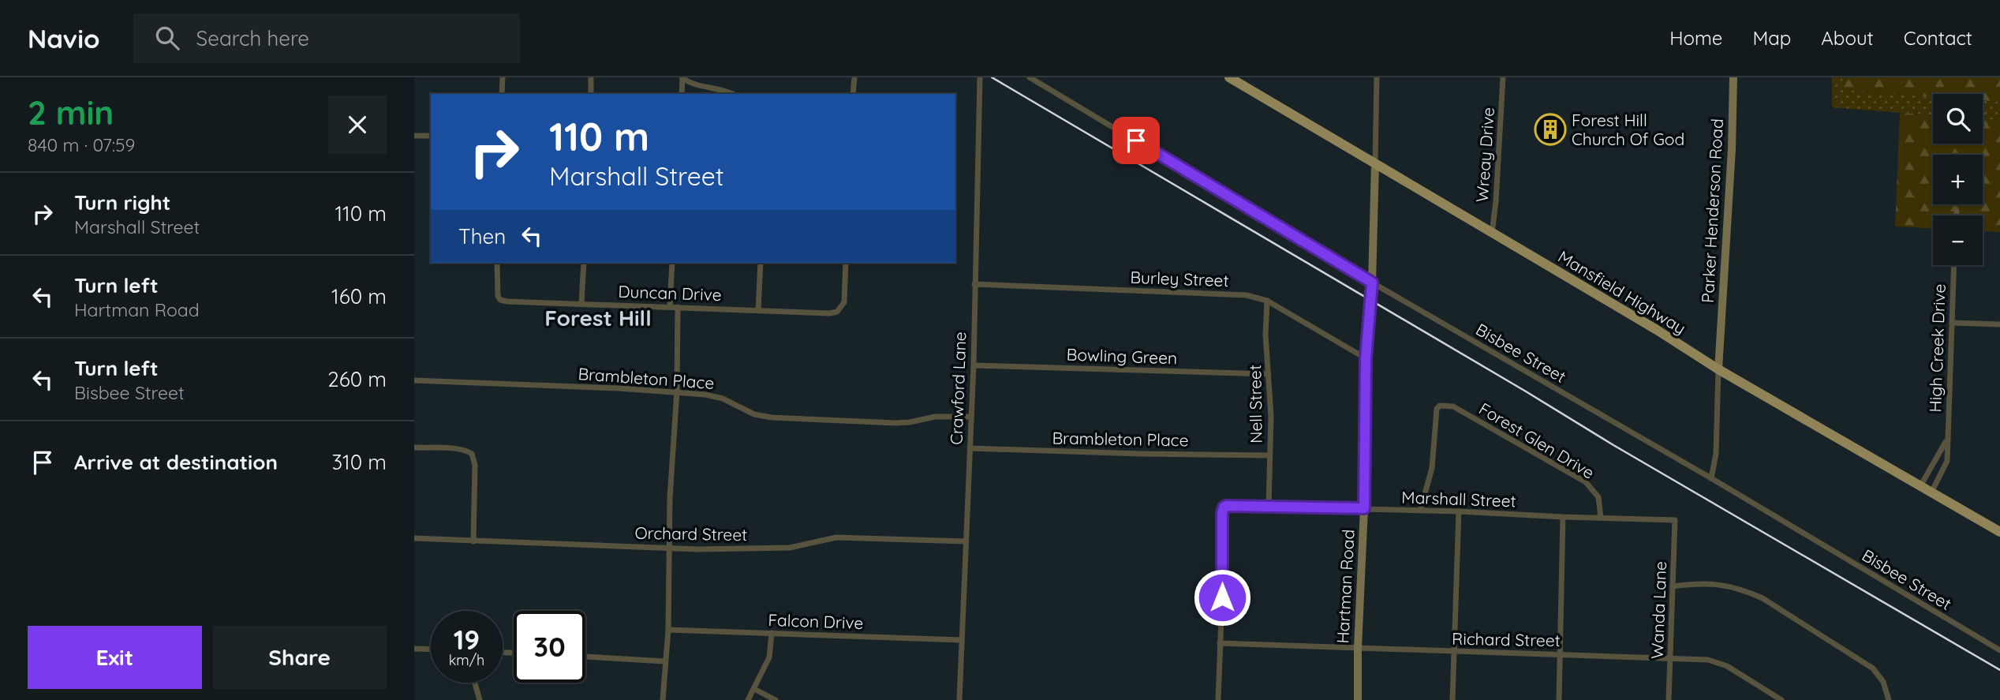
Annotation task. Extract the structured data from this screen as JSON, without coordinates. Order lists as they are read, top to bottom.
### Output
{
  "streets": {
    "main road": ["Mansfield Highway"],
    "street": [
      "Wreay Drive",
      "Parker Henderson Road",
      "Burley Street",
      "Duncan Drive",
      "High Creek Drive",
      "Bisbee Street",
      "Bowling Green",
      "Brambleton Place",
      "Crawford Lane",
      "Nell Street",
      "Forest Glen Drive",
      "Marshall Street",
      "Orchard Street",
      "Hartman Road",
      "Wanda Lane",
      "Falcon Drive",
      "Richard Street"
    ]
  },
  "crossings": [
    ["Wreay Drive", "Mansfield Highway"],
    ["Parker Henderson Road", "Mansfield Highway"],
    ["Parker Henderson Road", "Bisbee Street"],
    ["Burley Street", "Crawford Lane"],
    ["Burley Street", "Nell Street"],
    ["Burley Street", "Hartman Road"],
    ["Mansfield Highway", "High Creek Drive"],
    ["Mansfield Highway", "Hartman Road"],
    ["Bisbee Street", "Hartman Road"],
    ["Bowling Green", "Crawford Lane"],
    ["Bowling Green", "Nell Street"],
    ["Brambleton Place", "Crawford Lane"],
    ["Brambleton Place", "Nell Street"],
    ["Crawford Lane", "Orchard Street"],
    ["Crawford Lane", "Falcon Drive"],
    ["Nell Street", "Marshall Street"],
    ["Forest Glen Drive", "Marshall Street"],
    ["Marshall Street", "Hartman Road"],
    ["Marshall Street", "Wanda Lane"],
    ["Marshall Street", "Richard Street"],
    ["Hartman Road", "Richard Street"],
    ["Wanda Lane", "Richard Street"]
  ],
  "districts": ["Forest Hill"],
  "places": {
    "building": ["Forest Hill Church Of God"]
  },
  "page": {
    "header": "Navio",
    "search": "Search here",
    "nav": [
      "Home",
      "Map",
      "About",
      "Contact"
    ],
    "heading": ["2 min", "840 m · 07:59"],
    "map_buttons": ["+", "−"],
    "turn": ["110 m", "Marshall Street"],
    "list": [
      {
        "name": "Turn right",
        "note": "Marshall Street",
        "value": "110 m"
      },
      {
        "name": "Turn left",
        "note": "Hartman Road",
        "value": "160 m"
      },
      {
        "name": "Turn left",
        "note": "Bisbee Street",
        "value": "260 m"
      },
      {
        "name": "Arrive at destination",
        "value": "310 m"
      }
    ],
    "then": "Then",
    "speed": "19 km/h",
    "limit": "30",
    "buttons": ["Exit", "Share"]
  }
}
